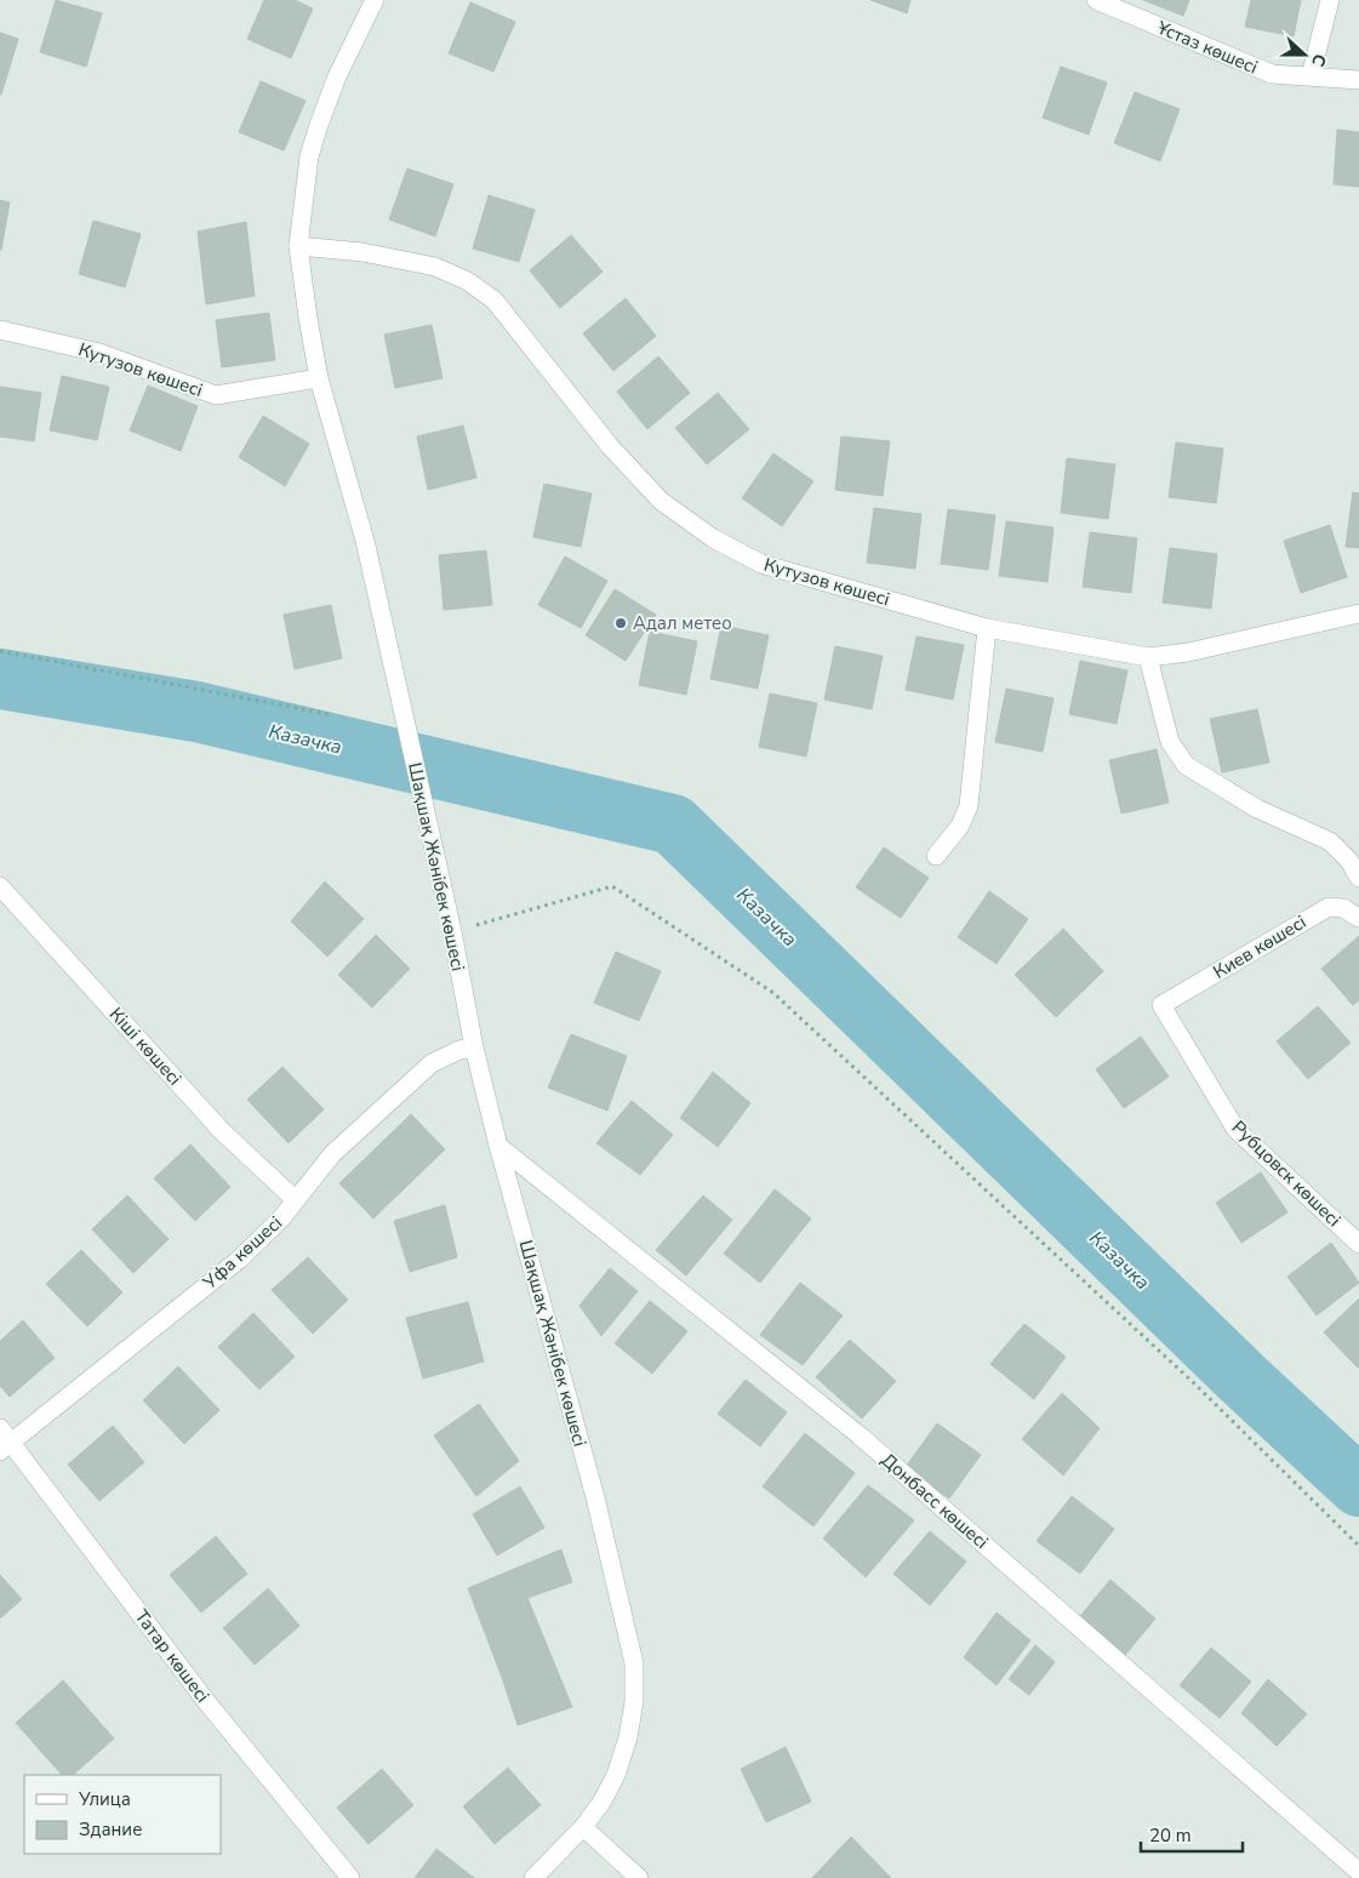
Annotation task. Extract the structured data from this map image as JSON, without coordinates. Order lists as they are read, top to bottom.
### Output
{
  "streets": {
    "street": [
      "Ұстаз көшесі",
      "Кутузов көшесі",
      "Шақшақ Жәнібек көшесі",
      "Киев көшесі",
      "Кіші көшесі",
      "Рубцовск көшесі",
      "Уфа көшесі",
      "Донбасс көшесі",
      "Татар көшесі"
    ]
  },
  "crossings": [
    ["Кутузов көшесі", "Шақшақ Жәнібек көшесі"],
    ["Шақшақ Жәнібек көшесі", "Уфа көшесі"],
    ["Шақшақ Жәнібек көшесі", "Донбасс көшесі"],
    ["Киев көшесі", "Рубцовск көшесі"],
    ["Кіші көшесі", "Уфа көшесі"],
    ["Уфа көшесі", "Татар көшесі"]
  ],
  "water": ["Казачка"],
  "places": ["Адал метео"],
  "legend": ["Улица", "Здание"],
  "scale_bar": "20 m",
  "north": "right"
}
